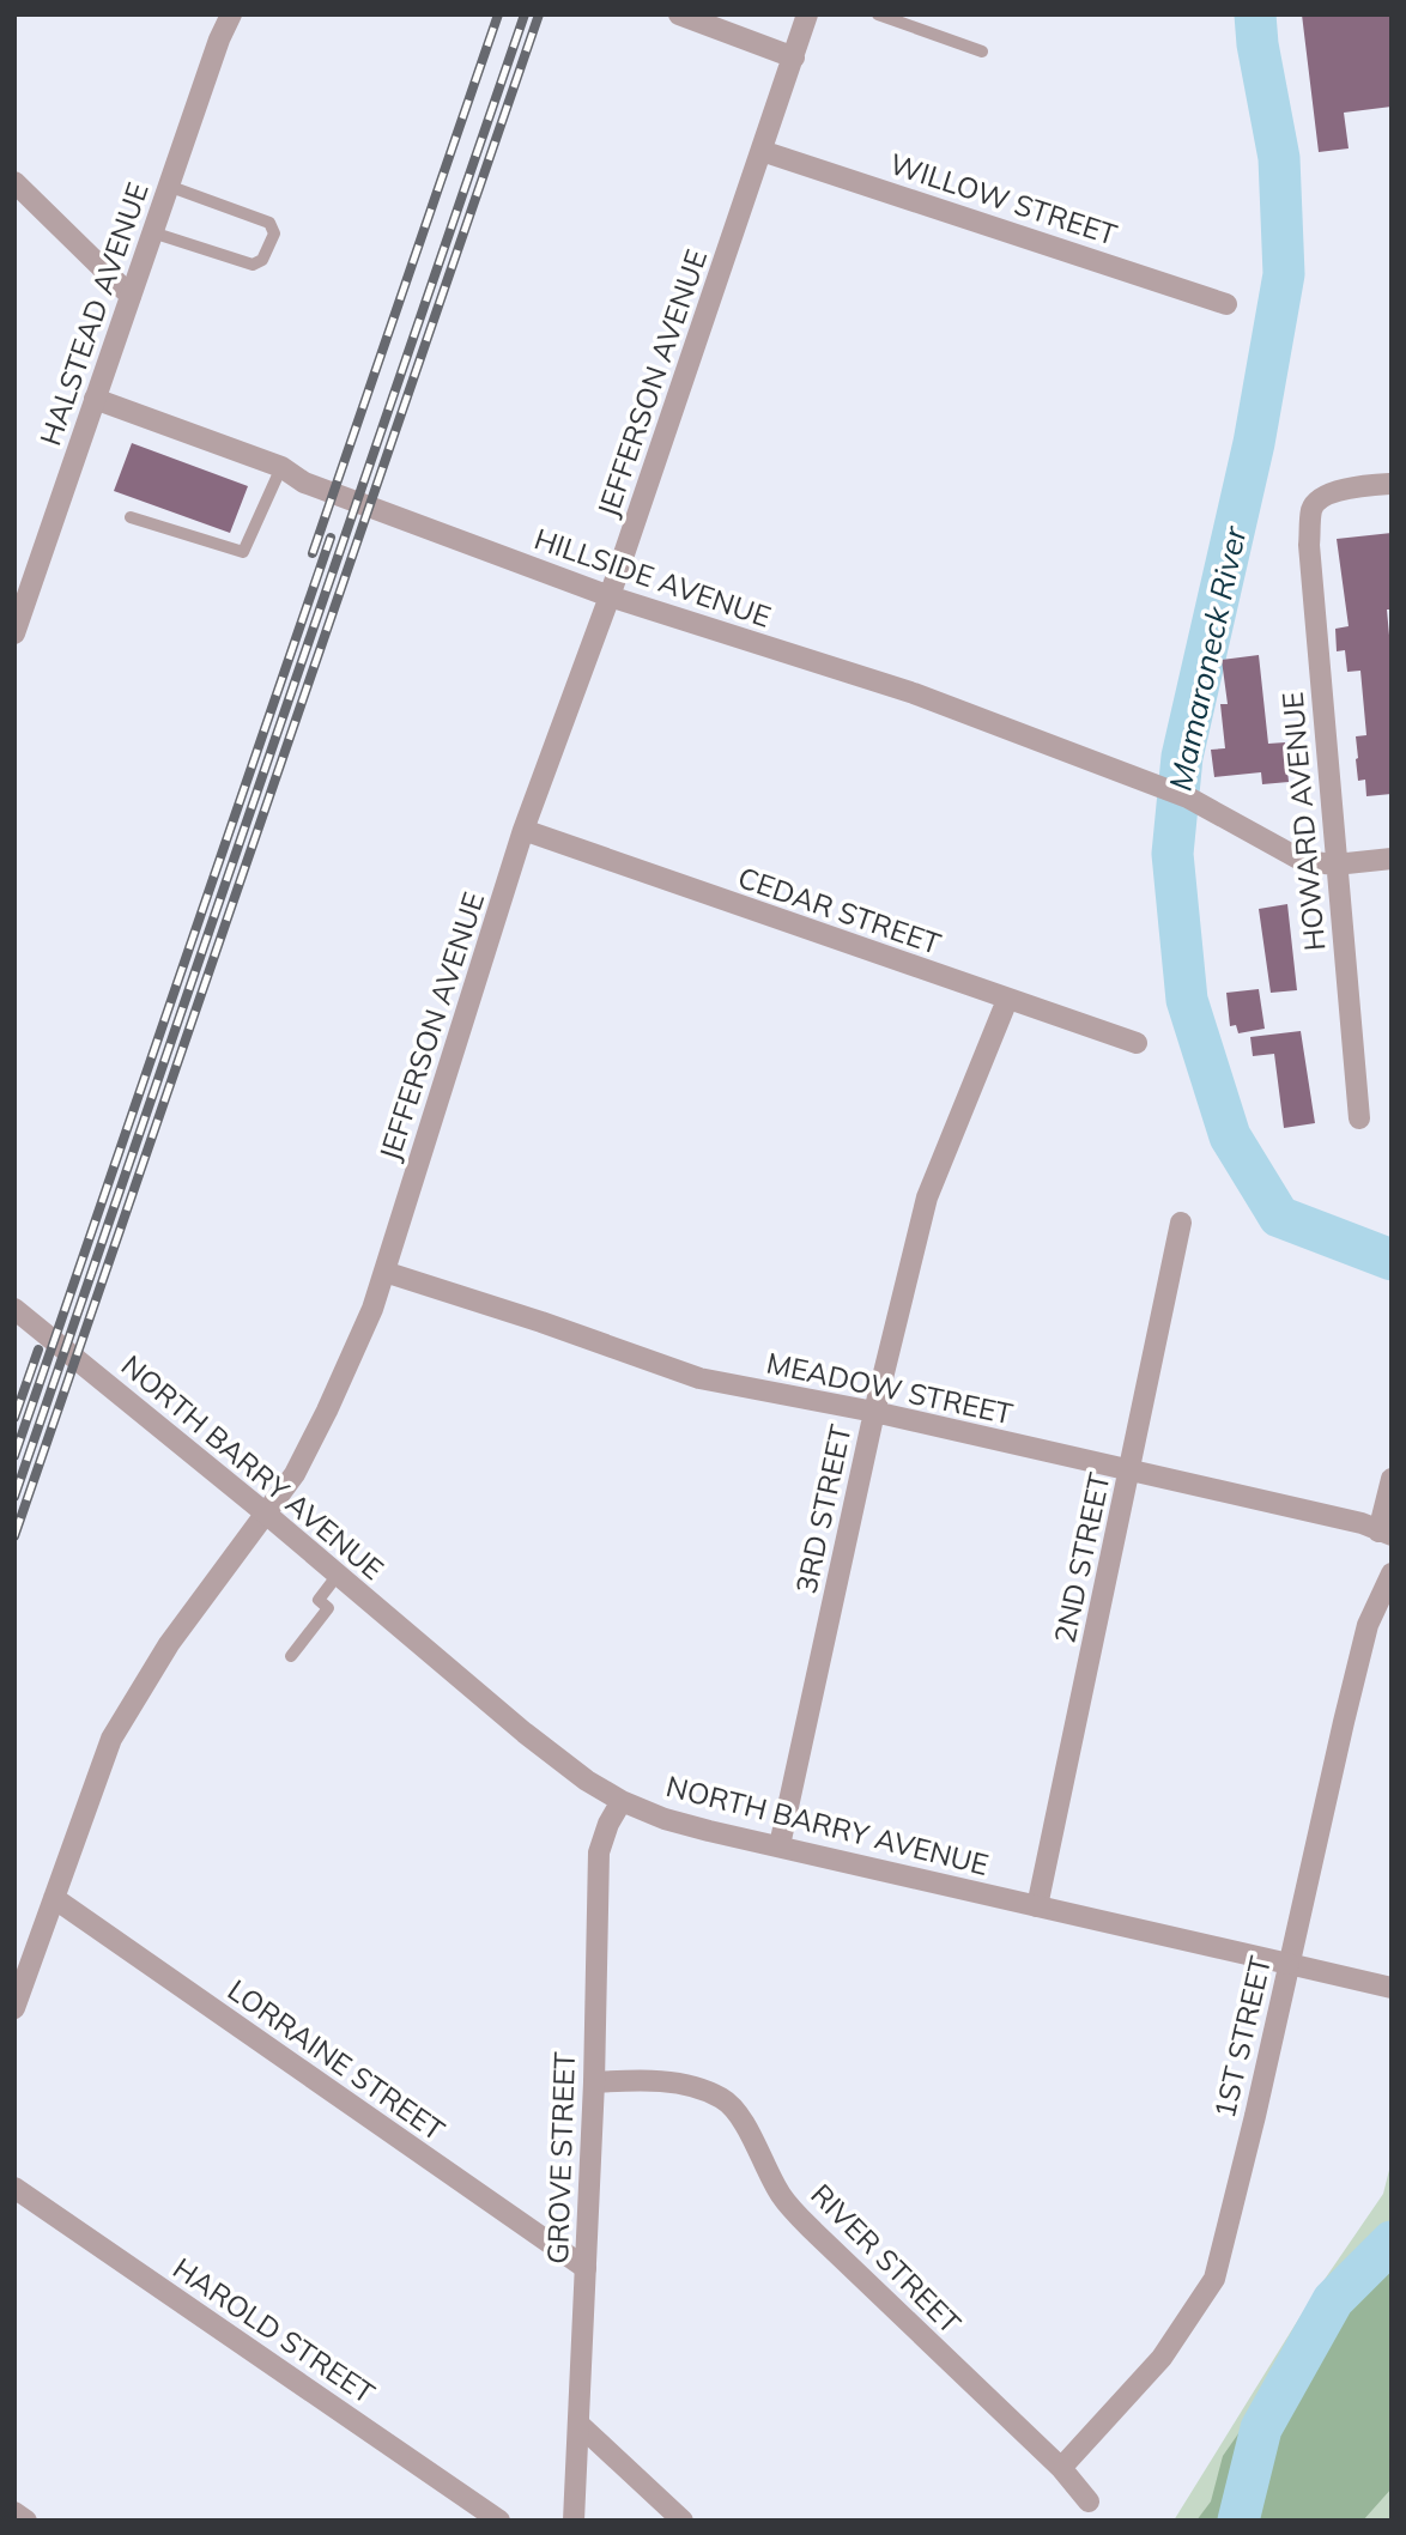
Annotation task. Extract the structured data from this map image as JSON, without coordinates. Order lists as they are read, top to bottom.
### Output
{
  "streets": {
    "street": [
      "WILLOW STREET",
      "HALSTEAD AVENUE",
      "JEFFERSON AVENUE",
      "HILLSIDE AVENUE",
      "HOWARD AVENUE",
      "CEDAR STREET",
      "MEADOW STREET",
      "NORTH BARRY AVENUE",
      "3RD STREET",
      "2ND STREET",
      "1ST STREET",
      "LORRAINE STREET",
      "GROVE STREET",
      "RIVER STREET",
      "HAROLD STREET"
    ]
  },
  "crossings": [
    ["WILLOW STREET", "JEFFERSON AVENUE"],
    ["HALSTEAD AVENUE", "HILLSIDE AVENUE"],
    ["JEFFERSON AVENUE", "HILLSIDE AVENUE"],
    ["JEFFERSON AVENUE", "CEDAR STREET"],
    ["JEFFERSON AVENUE", "MEADOW STREET"],
    ["JEFFERSON AVENUE", "NORTH BARRY AVENUE"],
    ["JEFFERSON AVENUE", "LORRAINE STREET"],
    ["HILLSIDE AVENUE", "HOWARD AVENUE"],
    ["CEDAR STREET", "3RD STREET"],
    ["MEADOW STREET", "3RD STREET"],
    ["MEADOW STREET", "2ND STREET"],
    ["NORTH BARRY AVENUE", "3RD STREET"],
    ["NORTH BARRY AVENUE", "2ND STREET"],
    ["NORTH BARRY AVENUE", "1ST STREET"],
    ["NORTH BARRY AVENUE", "GROVE STREET"],
    ["1ST STREET", "RIVER STREET"],
    ["LORRAINE STREET", "GROVE STREET"],
    ["GROVE STREET", "RIVER STREET"]
  ],
  "water": ["Mamaroneck River"]
}
